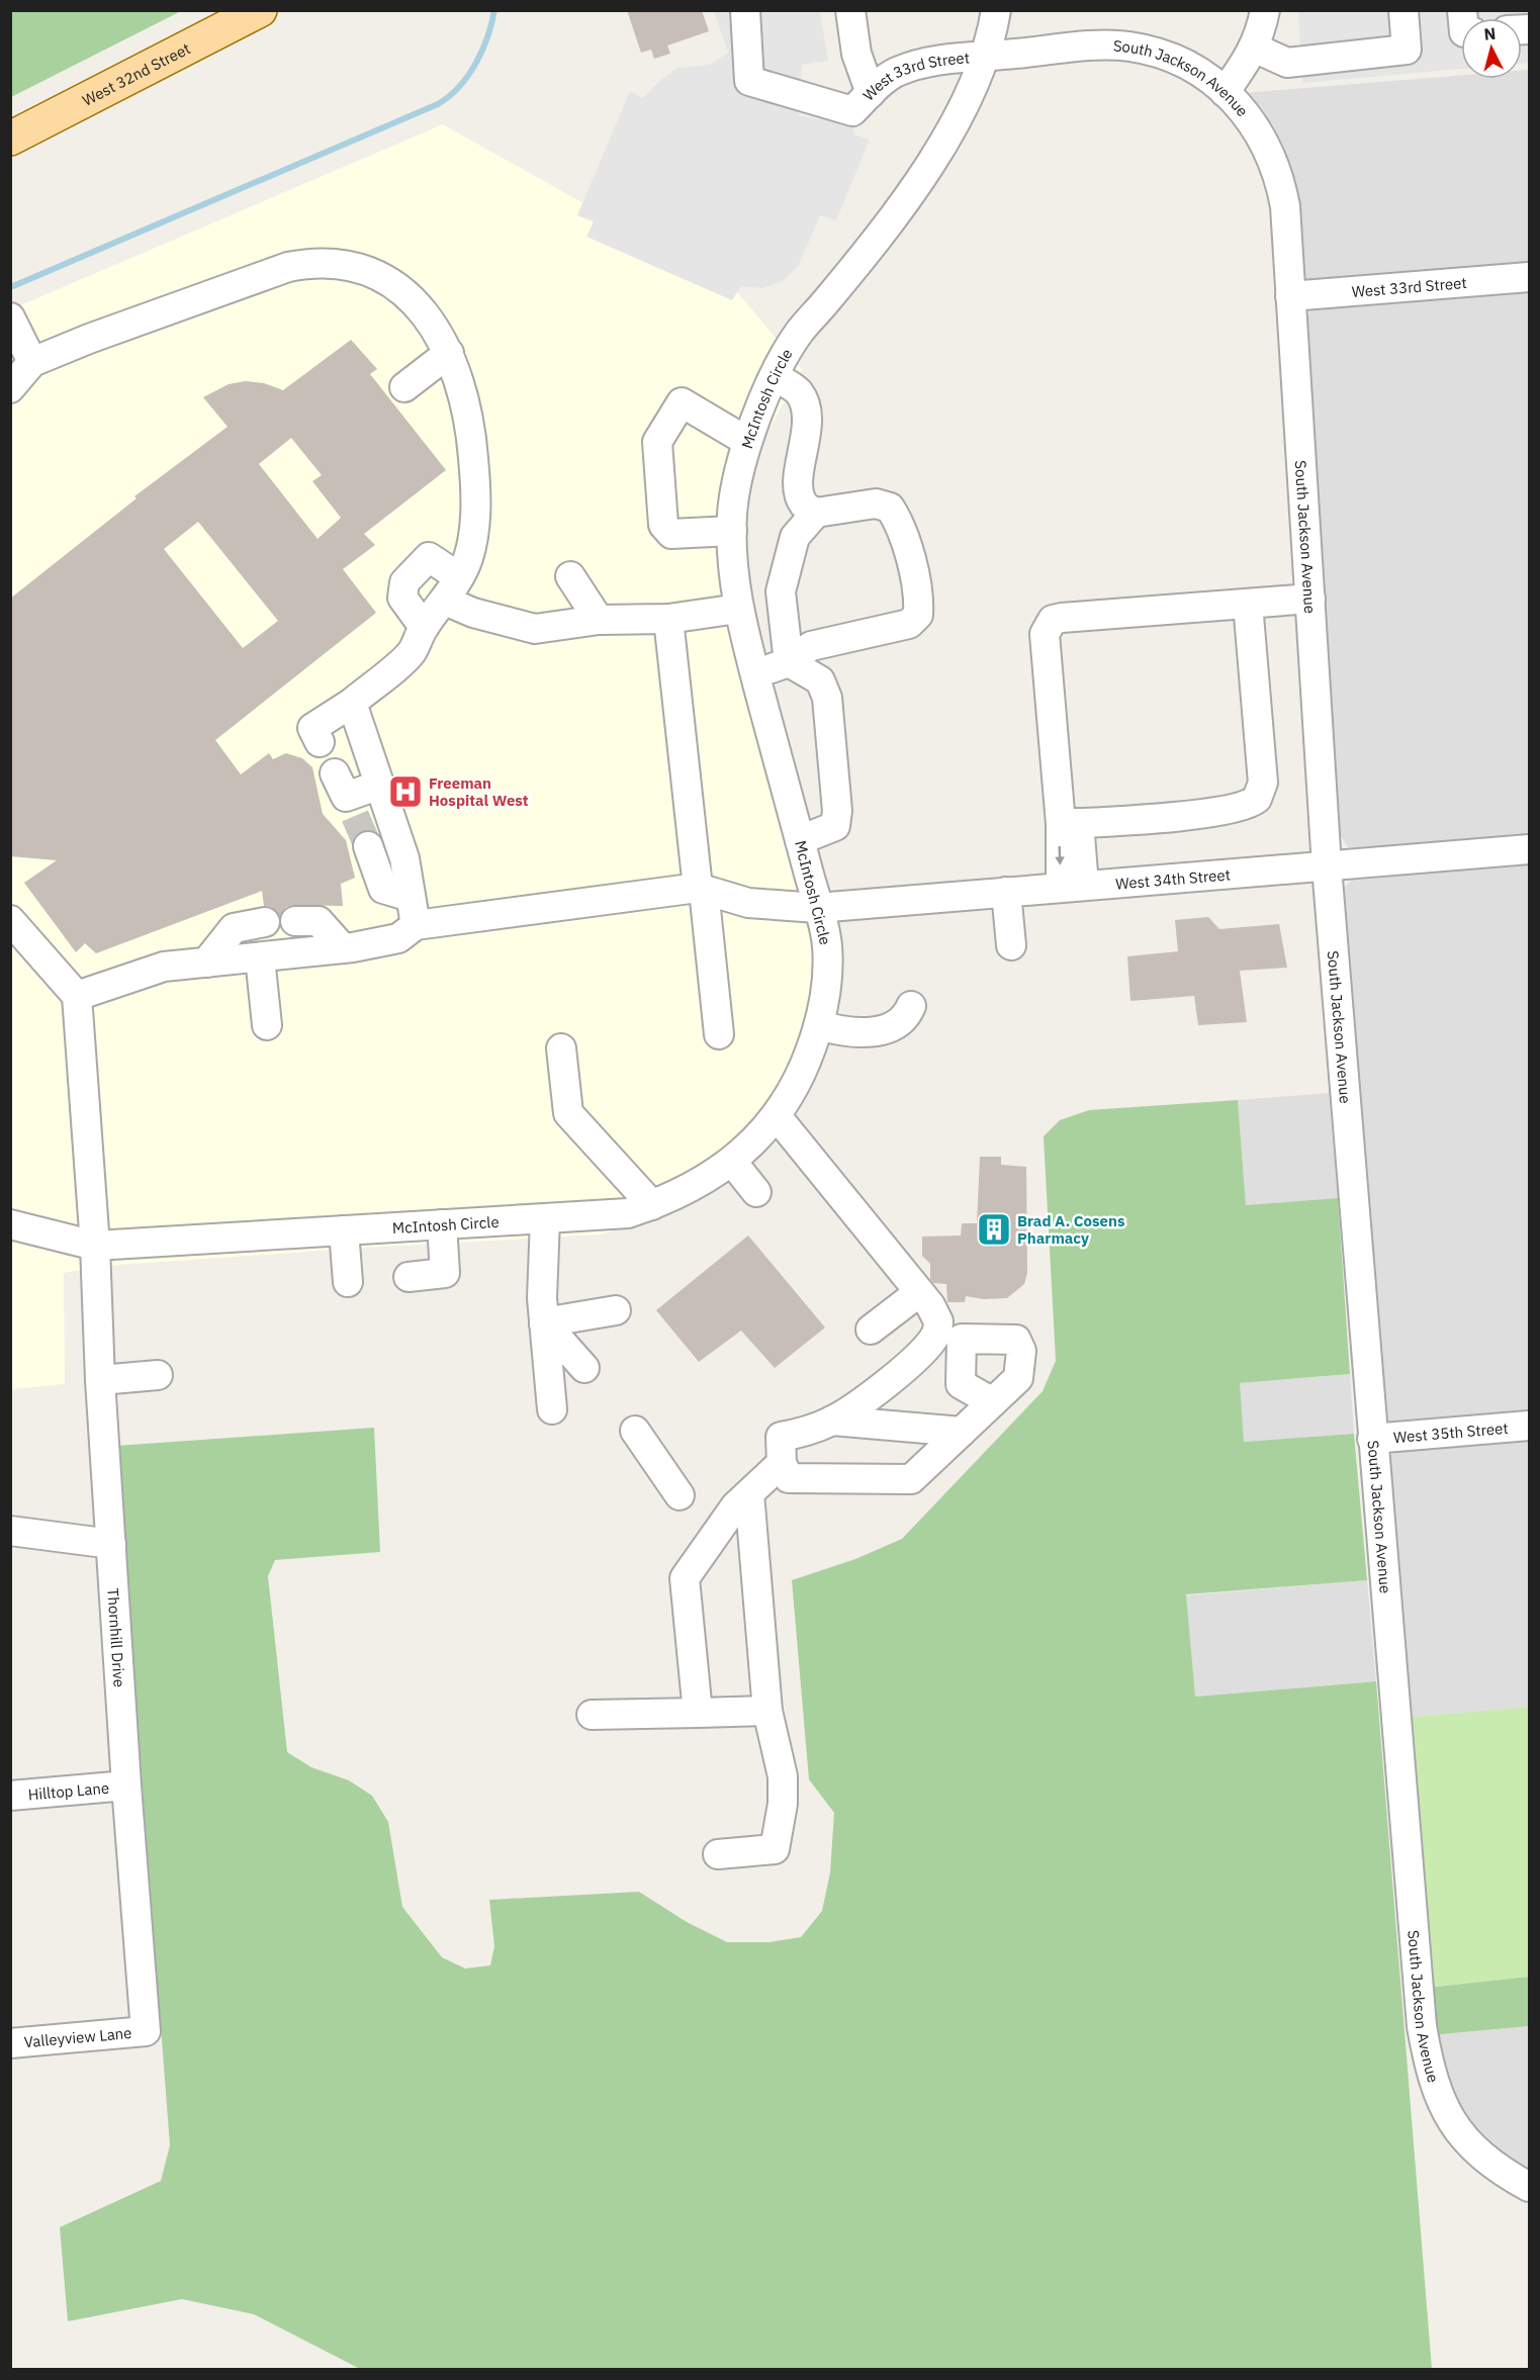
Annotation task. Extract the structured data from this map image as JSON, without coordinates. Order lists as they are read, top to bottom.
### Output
{
  "streets": {
    "main road": ["West 32nd Street"],
    "street": [
      "West 33rd Street",
      "South Jackson Avenue",
      "McIntosh Circle",
      "West 34th Street",
      "West 35th Street",
      "Thornhill Drive",
      "Hilltop Lane",
      "Valleyview Lane"
    ]
  },
  "crossings": [
    ["West 33rd Street", "South Jackson Avenue"],
    ["West 33rd Street", "McIntosh Circle"],
    ["South Jackson Avenue", "McIntosh Circle"],
    ["South Jackson Avenue", "West 34th Street"],
    ["South Jackson Avenue", "West 35th Street"],
    ["McIntosh Circle", "West 34th Street"],
    ["McIntosh Circle", "Thornhill Drive"],
    ["Thornhill Drive", "Hilltop Lane"],
    ["Thornhill Drive", "Valleyview Lane"]
  ],
  "places": {
    "hospital": ["Freeman Hospital West"],
    "building": ["Brad A. Cosens Pharmacy"]
  },
  "north": "top"
}
